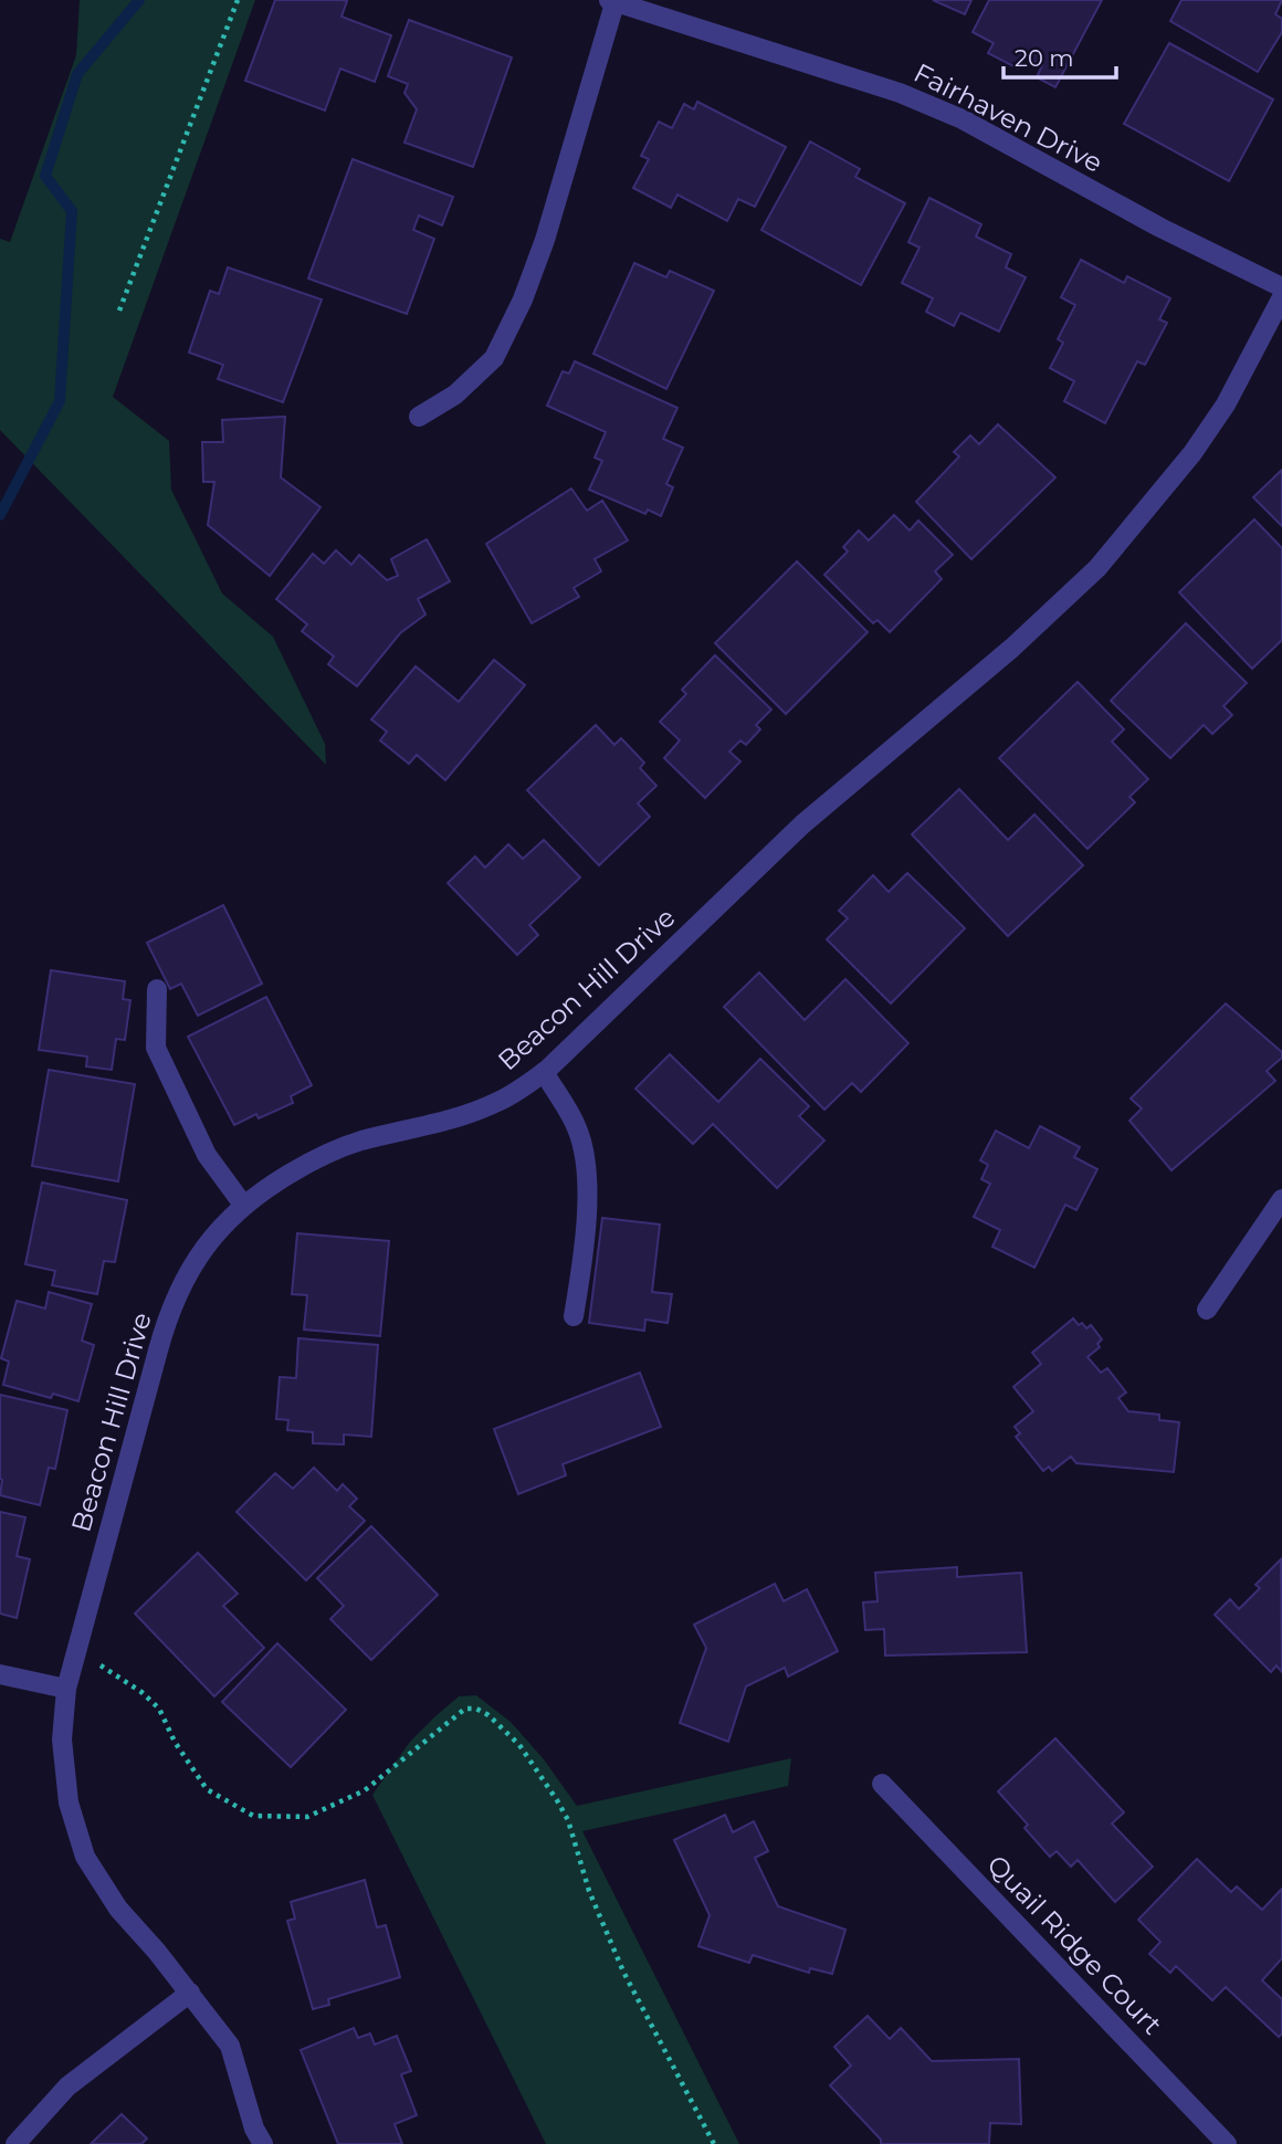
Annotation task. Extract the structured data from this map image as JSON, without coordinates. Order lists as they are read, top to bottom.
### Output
{
  "streets": {
    "street": ["Fairhaven Drive", "Beacon Hill Drive", "Quail Ridge Court"]
  },
  "scale_bar": "20 m"
}
